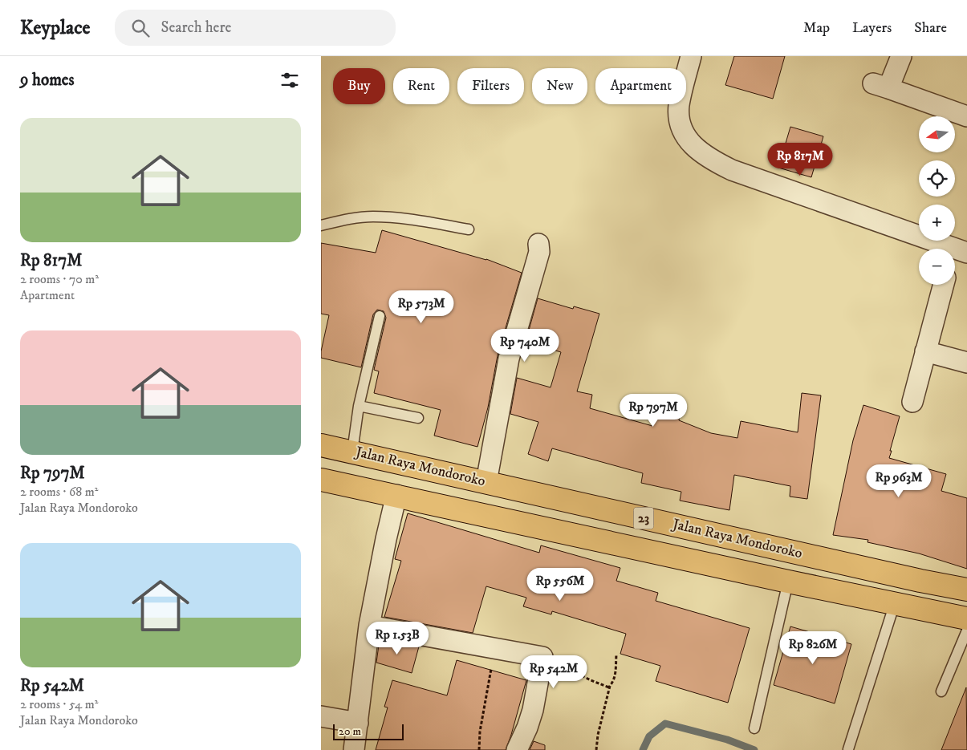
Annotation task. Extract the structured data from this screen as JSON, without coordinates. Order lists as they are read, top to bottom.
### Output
{
  "streets": {
    "highway": ["Jalan Raya Mondoroko", "23"]
  },
  "scale_bar": "20 m",
  "north": "left",
  "page": {
    "header": "Keyplace",
    "search": "Search here",
    "nav": ["Map", "Layers", "Share"],
    "heading": "9 homes",
    "chip": [
      "Buy",
      "Rent",
      "Filters",
      "New",
      "Apartment"
    ],
    "list": [
      {
        "name": "Rp 817M",
        "note": "2 rooms · 70 m² · Apartment"
      },
      {
        "name": "Rp 797M",
        "note": "2 rooms · 68 m² · Jalan Raya Mondoroko"
      },
      {
        "name": "Rp 542M",
        "note": "2 rooms · 54 m² · Jalan Raya Mondoroko"
      }
    ],
    "map_buttons": ["+", "−"],
    "price": [
      "Rp 817M",
      "Rp 573M",
      "Rp 740M",
      "Rp 797M",
      "Rp 963M",
      "Rp 556M",
      "Rp 1.53B",
      "Rp 826M",
      "Rp 542M"
    ],
    "scale": "20 m"
  }
}
